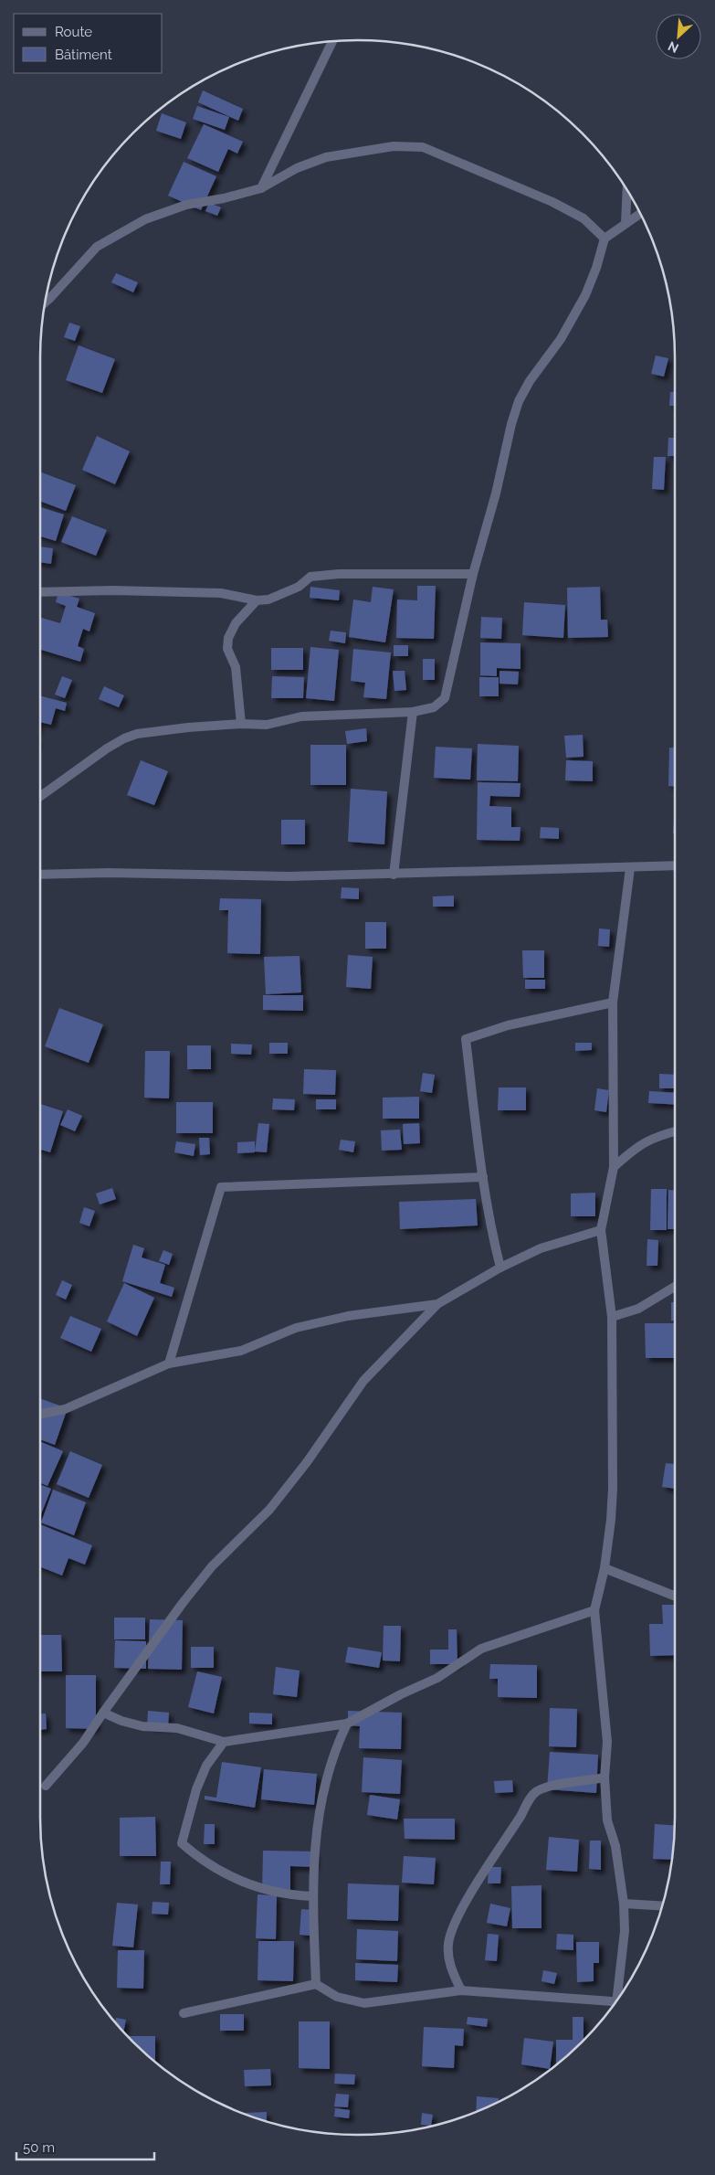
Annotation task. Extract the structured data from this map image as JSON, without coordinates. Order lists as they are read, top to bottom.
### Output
{
  "legend": ["Route", "Bâtiment"],
  "scale_bar": "50 m",
  "north": "bottom left"
}
